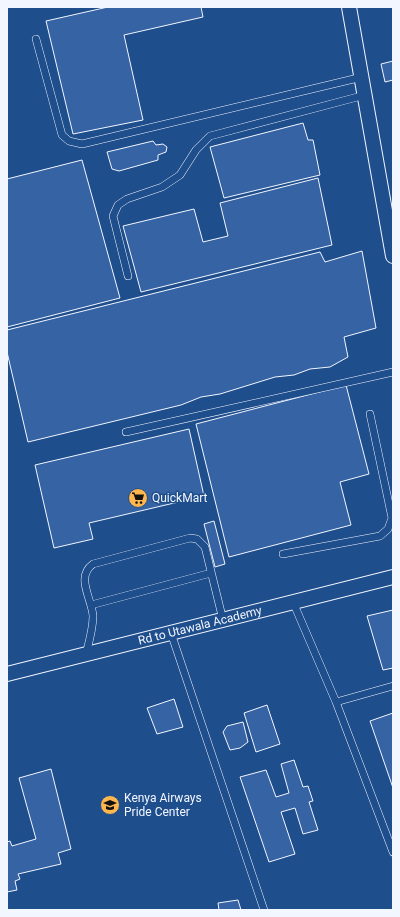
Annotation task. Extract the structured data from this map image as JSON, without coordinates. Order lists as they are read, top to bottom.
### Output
{
  "streets": {
    "street": ["Rd to Utawala Academy"]
  },
  "places": {
    "supermarket": ["QuickMart"],
    "school or university": ["Kenya Airways Pride Center"]
  }
}
